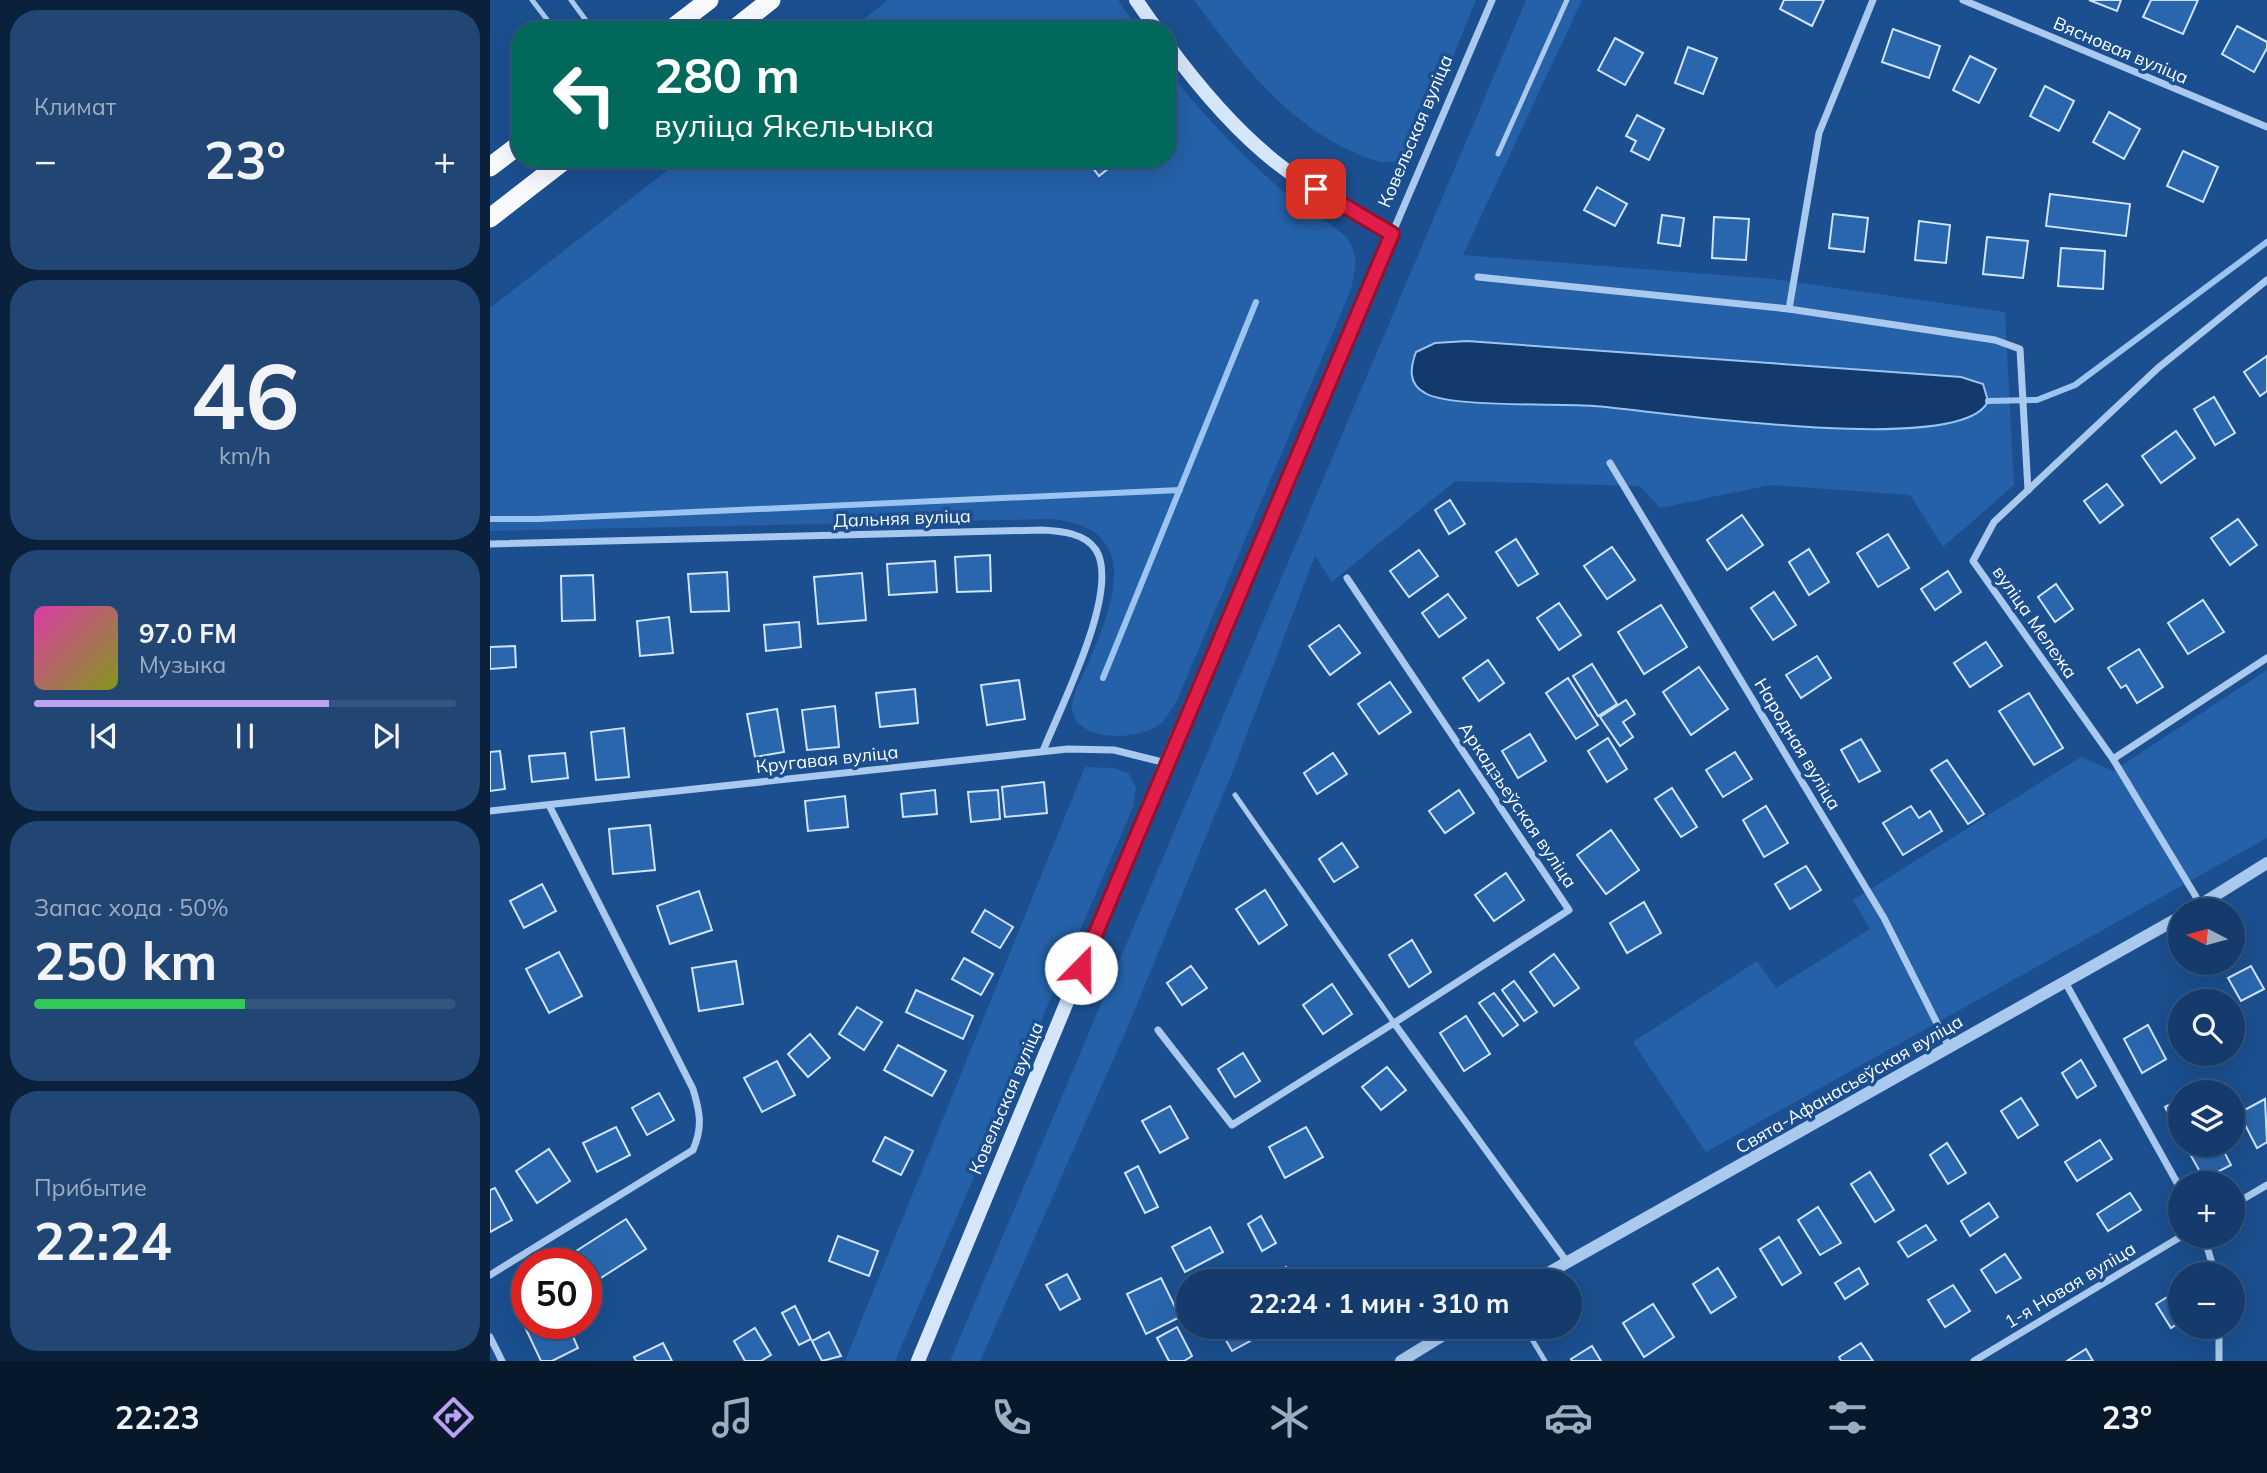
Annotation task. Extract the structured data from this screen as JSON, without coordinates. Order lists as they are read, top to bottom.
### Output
{
  "streets": {
    "main road": ["Ковельская вуліца"],
    "street": [
      "Вясновая вуліца",
      "Дальняя вуліца",
      "вуліца Мележа",
      "Народная вуліца",
      "Кругавая вуліца",
      "Аркадзьеўская вуліца",
      "Свята-Афанасьеўская вуліца",
      "1-я Новая вуліца"
    ]
  },
  "crossings": [
    ["Ковельская вуліца", "Кругавая вуліца"],
    ["Дальняя вуліца", "Кругавая вуліца"],
    ["Народная вуліца", "Свята-Афанасьеўская вуліца"]
  ],
  "north": "left",
  "page": {
    "tile": [
      "Климат",
      ["46", "km/h"],
      ["Запас хода · 50%", "250 km"],
      ["Прибытие", "22:24"]
    ],
    "turn": ["280 m", "вуліца Якельчыка"],
    "heat": ["−", "23°", "+"],
    "song": ["97.0 FM", "Музыка"],
    "map_buttons": ["+", "−"],
    "limit": "50",
    "trip": "22:24 · 1 мин · 310 m",
    "tabs": ["22:23", "23°"]
  }
}
